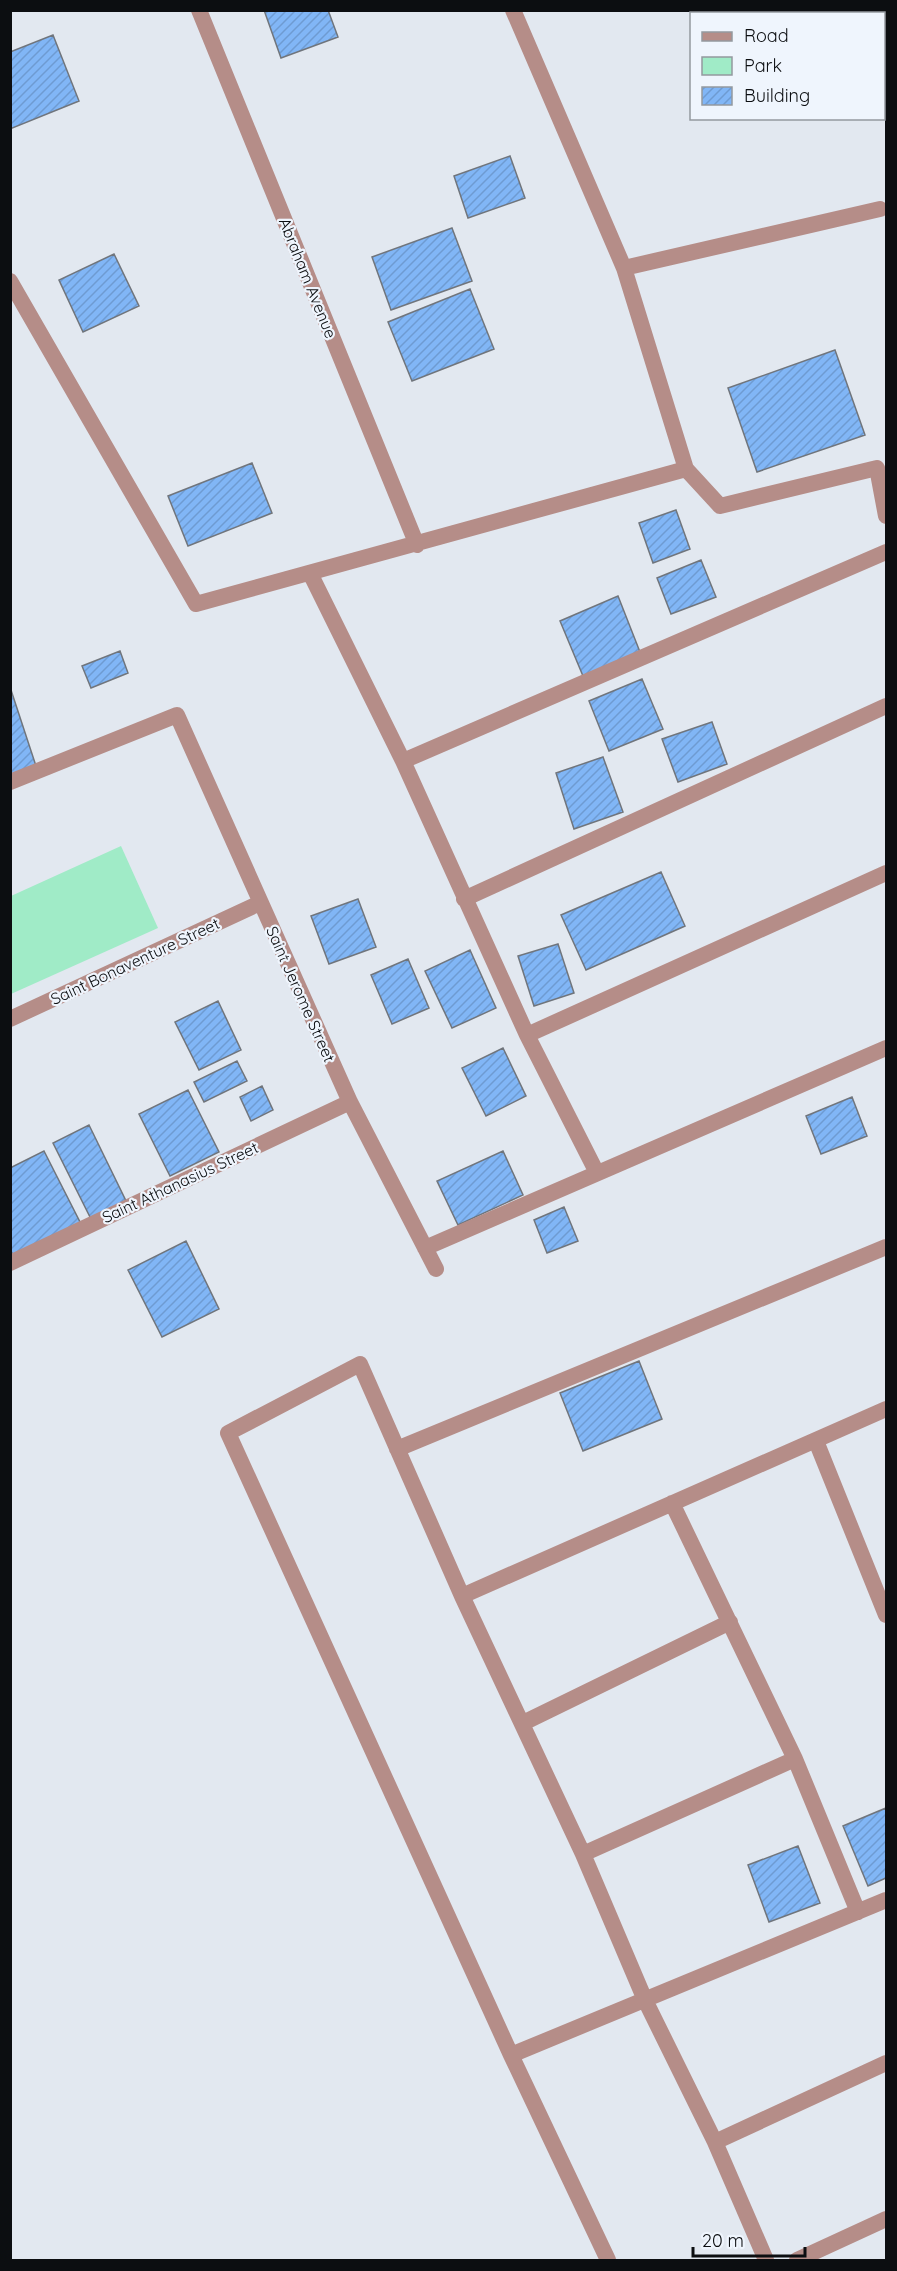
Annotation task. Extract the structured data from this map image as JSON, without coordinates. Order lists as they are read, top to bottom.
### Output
{
  "streets": {
    "street": [
      "Abraham Avenue",
      "Saint Bonaventure Street",
      "Saint Jerome Street",
      "Saint Athanasius Street"
    ]
  },
  "crossings": [
    ["Saint Bonaventure Street", "Saint Jerome Street"],
    ["Saint Jerome Street", "Saint Athanasius Street"]
  ],
  "legend": ["Road", "Park", "Building"],
  "scale_bar": "20 m"
}
